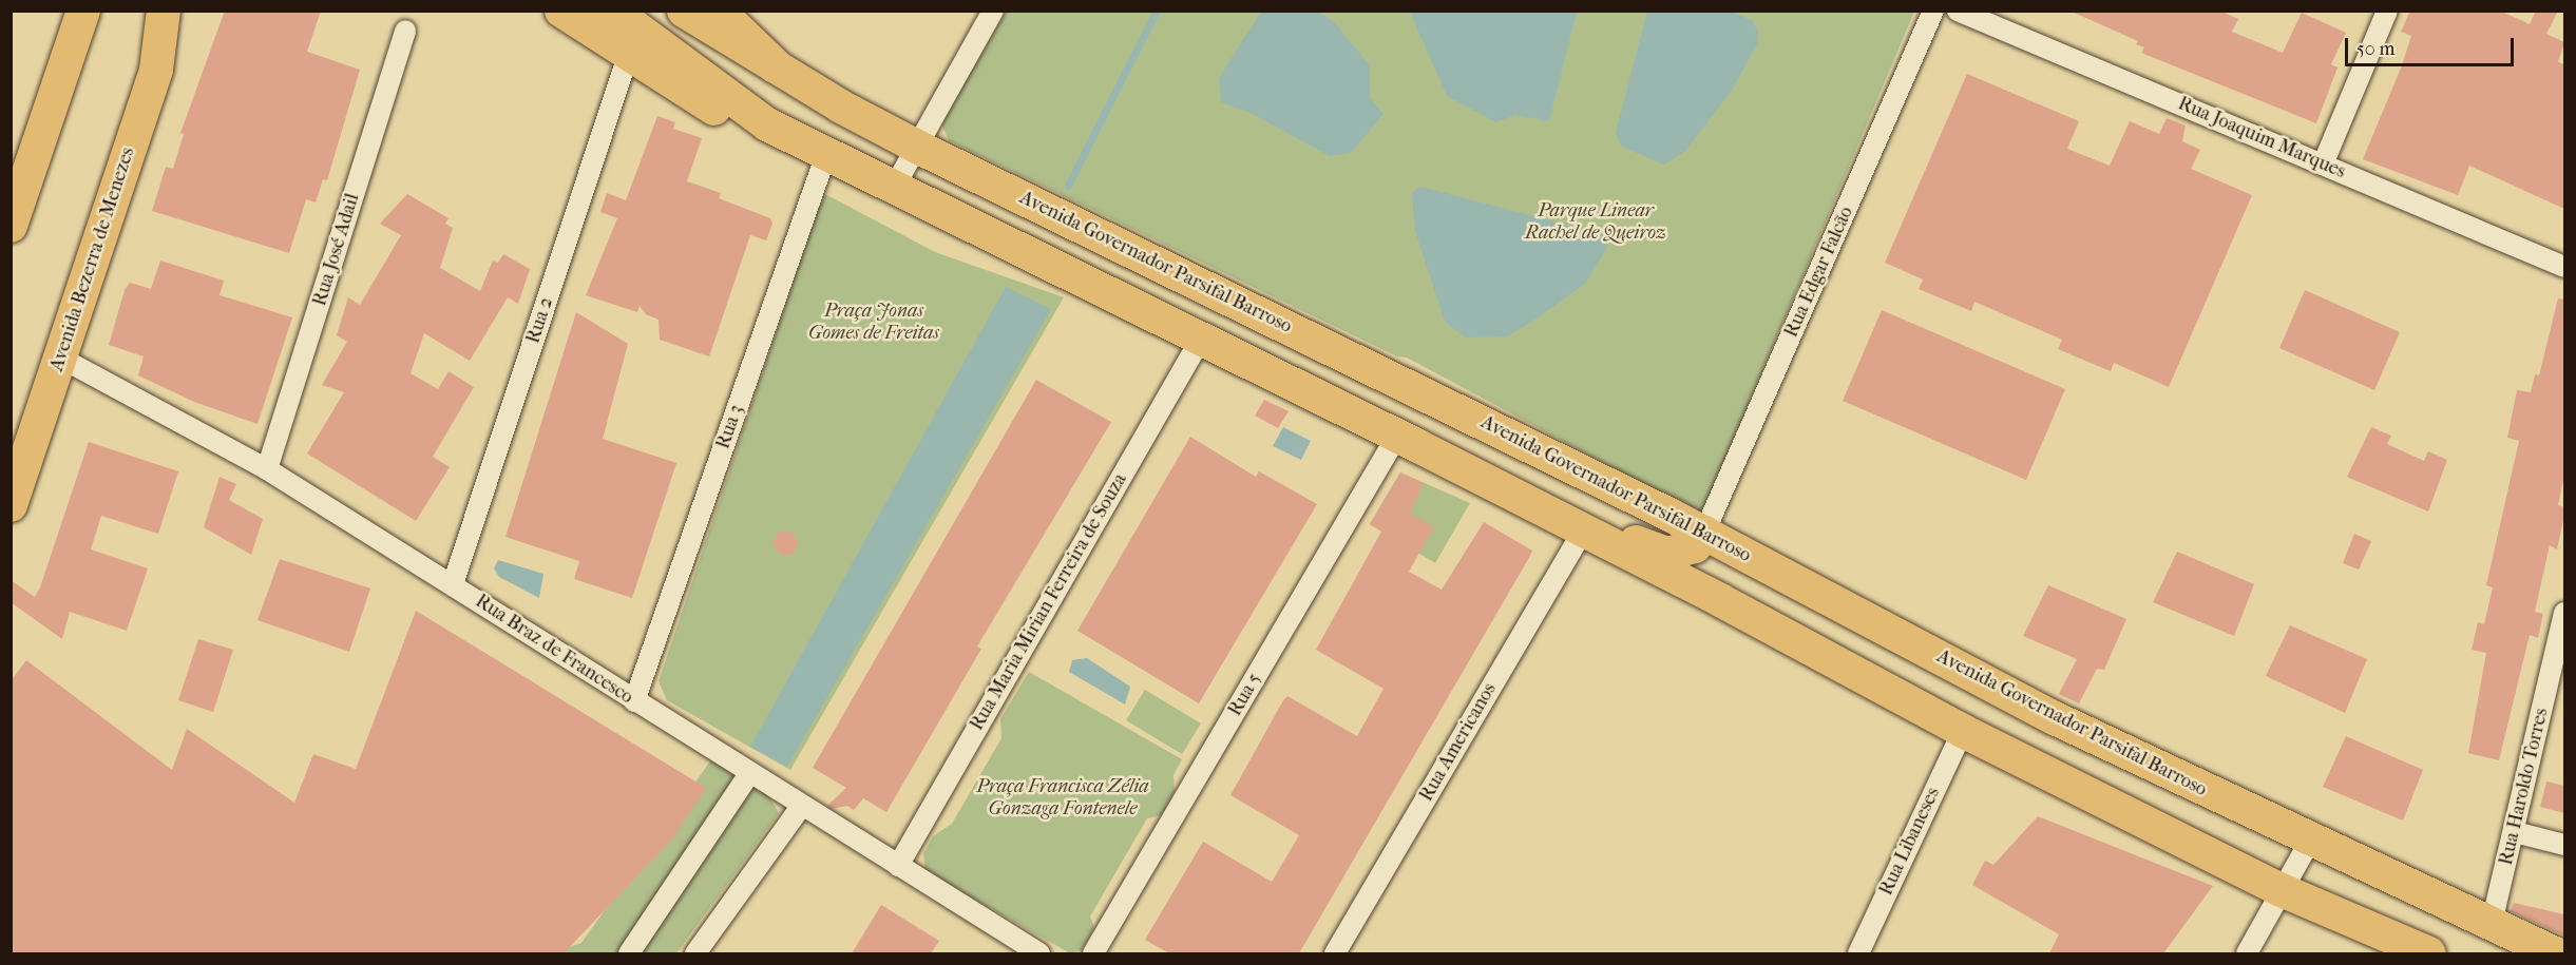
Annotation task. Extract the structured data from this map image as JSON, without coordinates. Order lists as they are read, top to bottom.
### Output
{
  "streets": {
    "main road": ["Avenida Bezerra de Menezes", "Avenida Governador Parsifal Barroso"],
    "street": [
      "Rua Joaquim Marques",
      "Rua José Adail",
      "Rua Edgar Falcão",
      "Rua 2",
      "Rua 3",
      "Rua Maria Mirian Ferreira de Souza",
      "Rua Braz de Francesco",
      "Rua 5",
      "Rua Americanos",
      "Rua Haroldo Torres",
      "Rua Libaneses"
    ]
  },
  "crossings": [
    ["Rua José Adail", "Rua Braz de Francesco"],
    ["Avenida Bezerra de Menezes", "Rua Braz de Francesco"],
    ["Avenida Governador Parsifal Barroso", "Rua Edgar Falcão"],
    ["Avenida Governador Parsifal Barroso", "Rua Haroldo Torres"],
    ["Rua 2", "Rua Braz de Francesco"],
    ["Rua 3", "Rua Braz de Francesco"],
    ["Rua Maria Mirian Ferreira de Souza", "Rua Braz de Francesco"]
  ],
  "parks": ["Parque Linear Rachel de Queiroz", "Praça Jonas Gomes de Freitas", "Praça Francisca Zélia Gonzaga Fontenele"],
  "scale_bar": "50 m"
}
